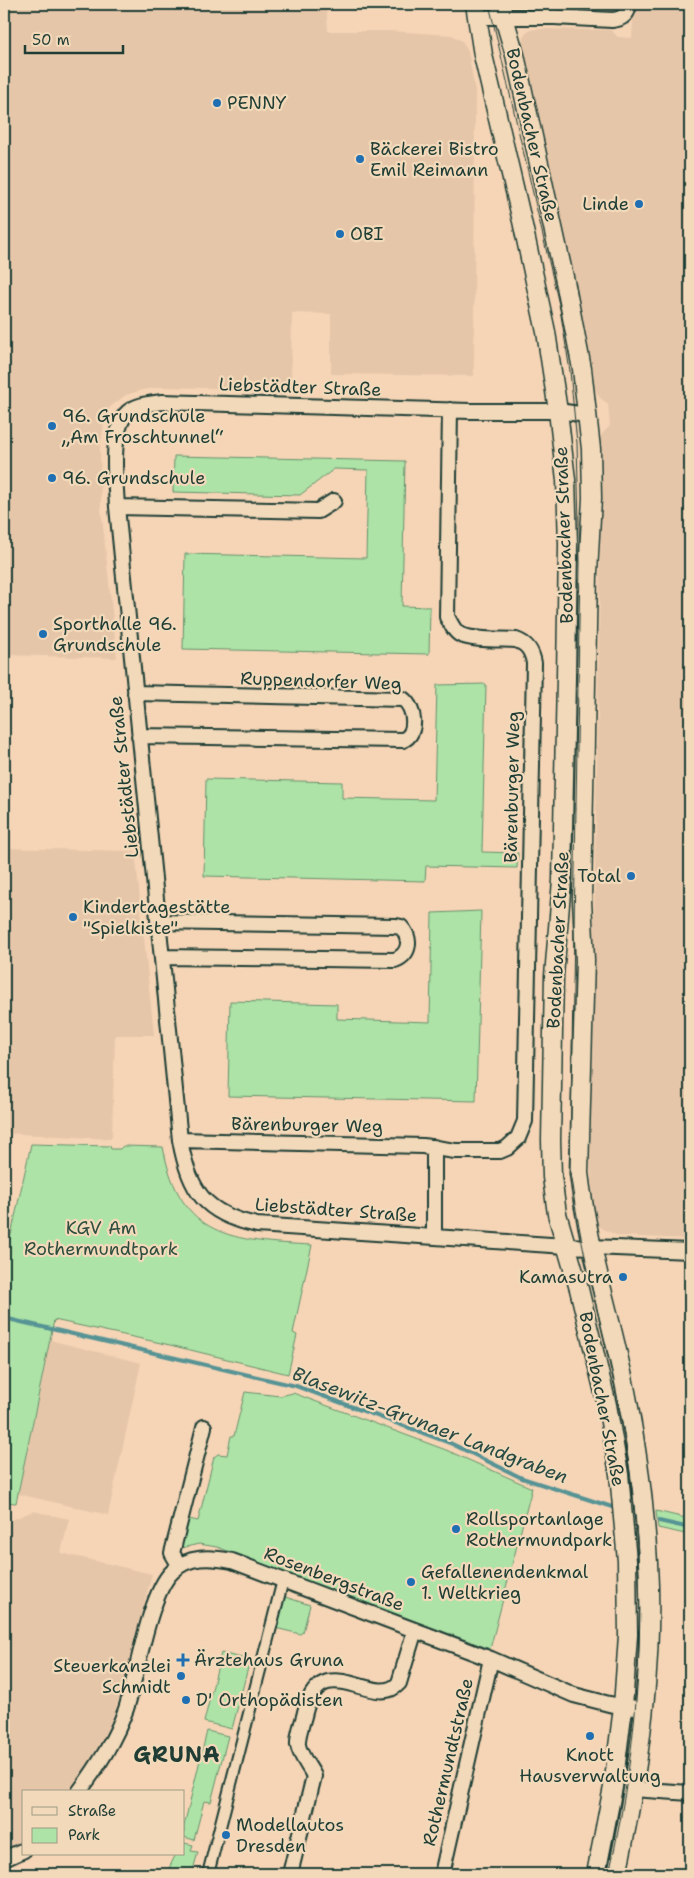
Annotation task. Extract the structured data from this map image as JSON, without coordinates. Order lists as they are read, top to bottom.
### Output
{
  "streets": {
    "street": [
      "Bodenbacher Straße",
      "Liebstädter Straße",
      "Ruppendorfer Weg",
      "Bärenburger Weg",
      "Rosenbergstraße",
      "Rothermundtstraße"
    ]
  },
  "crossings": [
    ["Bodenbacher Straße", "Liebstädter Straße"],
    ["Bodenbacher Straße", "Rosenbergstraße"],
    ["Liebstädter Straße", "Ruppendorfer Weg"],
    ["Liebstädter Straße", "Bärenburger Weg"],
    ["Rosenbergstraße", "Rothermundtstraße"]
  ],
  "districts": ["GRUNA"],
  "water": ["Blasewitz‐Grunaer Landgraben"],
  "parks": ["KGV Am Rothermundtpark"],
  "places": {
    "other": [
      "PENNY",
      "Bäckerei Bistro Emil Reimann",
      "Linde",
      "OBI",
      "96. Grundschule „Am Froschtunnel“",
      "96. Grundschule",
      "Sporthalle 96. Grundschule",
      "Total",
      "Kindertagestätte \"Spielkiste\"",
      "Kamasutra",
      "Rollsportanlage Rothermundpark",
      "Gefallenendenkmal 1. Weltkrieg",
      "Steuerkanzlei Schmidt",
      "D' Orthopädisten",
      "Knott Hausverwaltung",
      "Modellautos Dresden"
    ],
    "health": ["Ärztehaus Gruna"]
  },
  "legend": ["Straße", "Park"],
  "scale_bar": "50 m"
}
